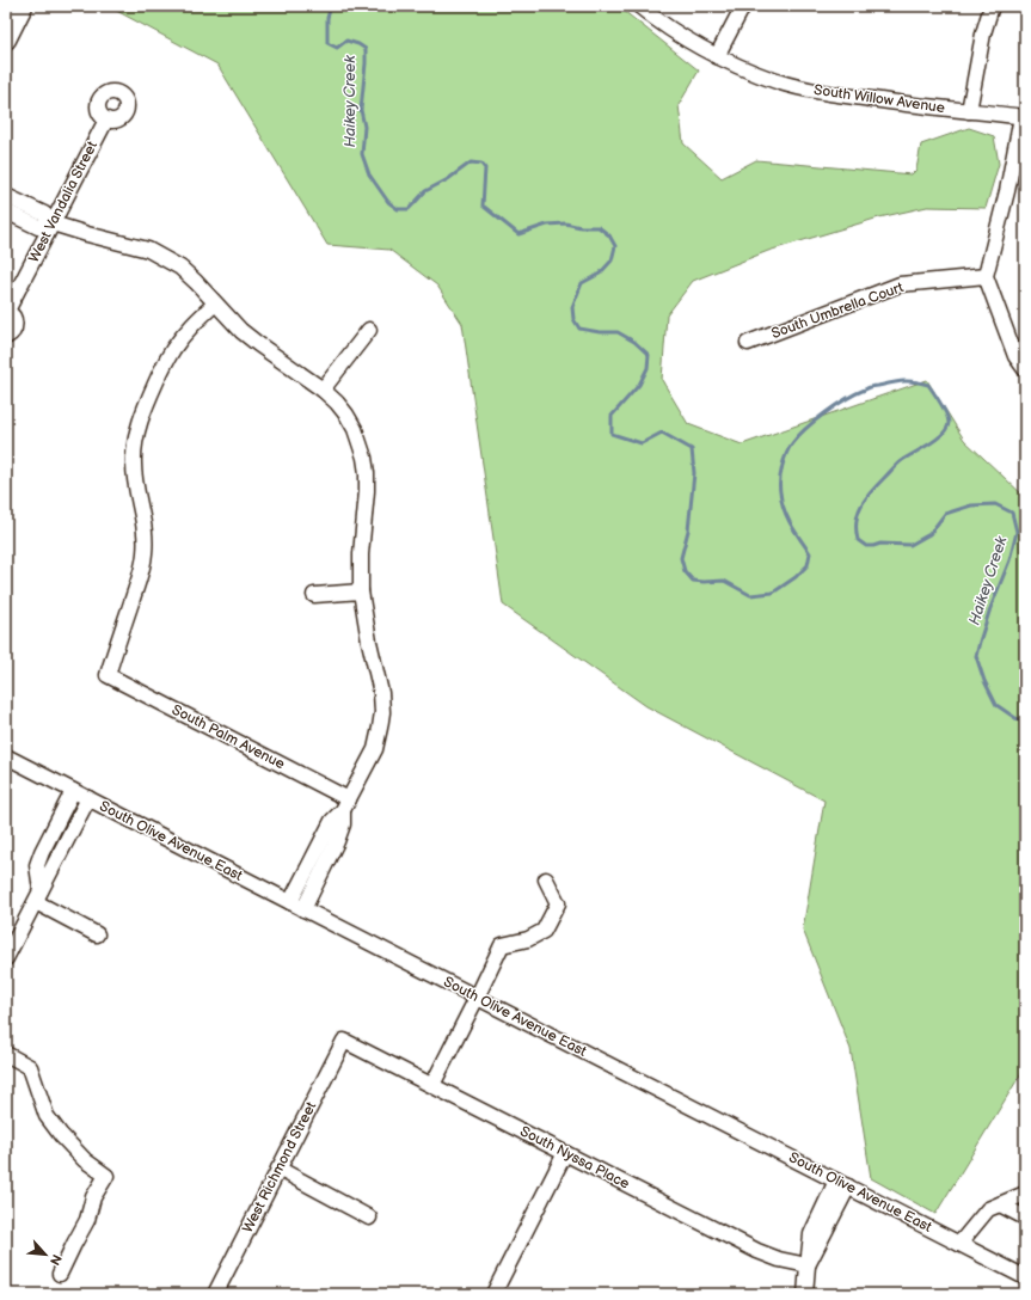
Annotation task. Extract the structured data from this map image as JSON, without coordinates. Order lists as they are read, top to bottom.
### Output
{
  "streets": {
    "street": [
      "South Willow Avenue",
      "West Vandalia Street",
      "South Umbrella Court",
      "South Palm Avenue",
      "South Olive Avenue East",
      "South Nyssa Place",
      "West Richmond Street"
    ]
  },
  "crossings": [
    ["South Nyssa Place", "West Richmond Street"]
  ],
  "water": ["Haikey Creek"],
  "north": "bottom right"
}
